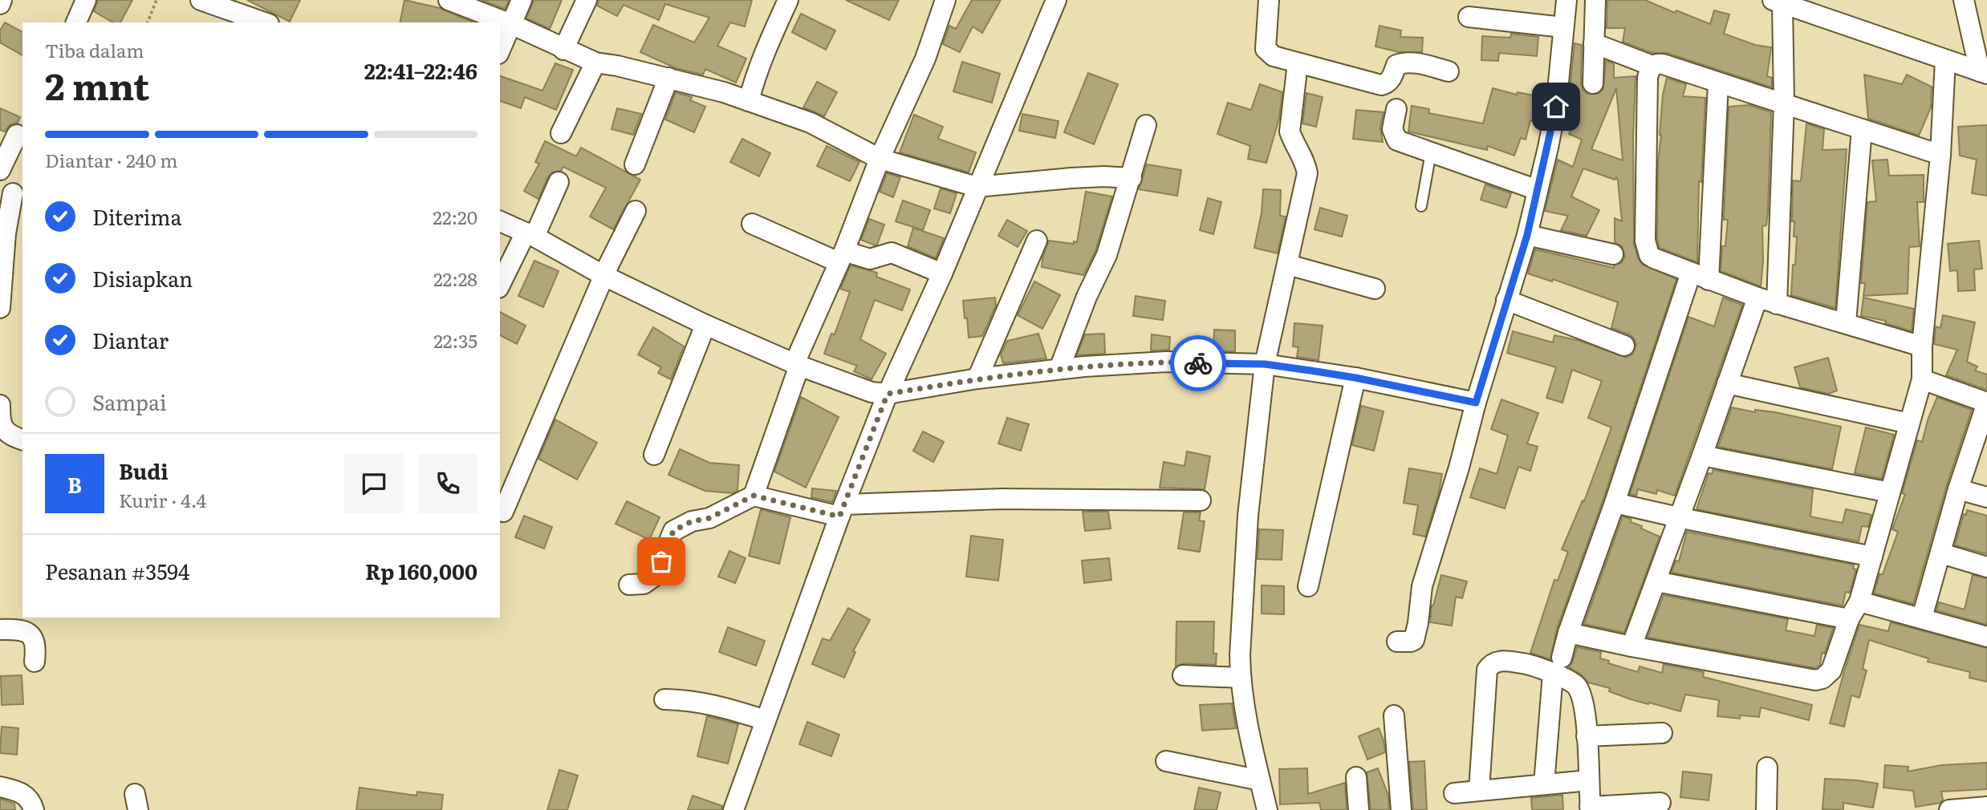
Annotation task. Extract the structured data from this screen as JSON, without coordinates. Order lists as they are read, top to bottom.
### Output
{
  "page": {
    "heading": ["2 mnt", "Tiba dalam", "22:41–22:46"],
    "panel": [
      "Budi",
      "Kurir · 4.4",
      "Pesanan #3594",
      "Rp 160,000"
    ],
    "bar": "Diantar · 240 m",
    "list": [
      ["Diterima", "22:20"],
      ["Disiapkan", "22:28"],
      ["Diantar", "22:35"],
      "Sampai"
    ],
    "round": "B"
  }
}
